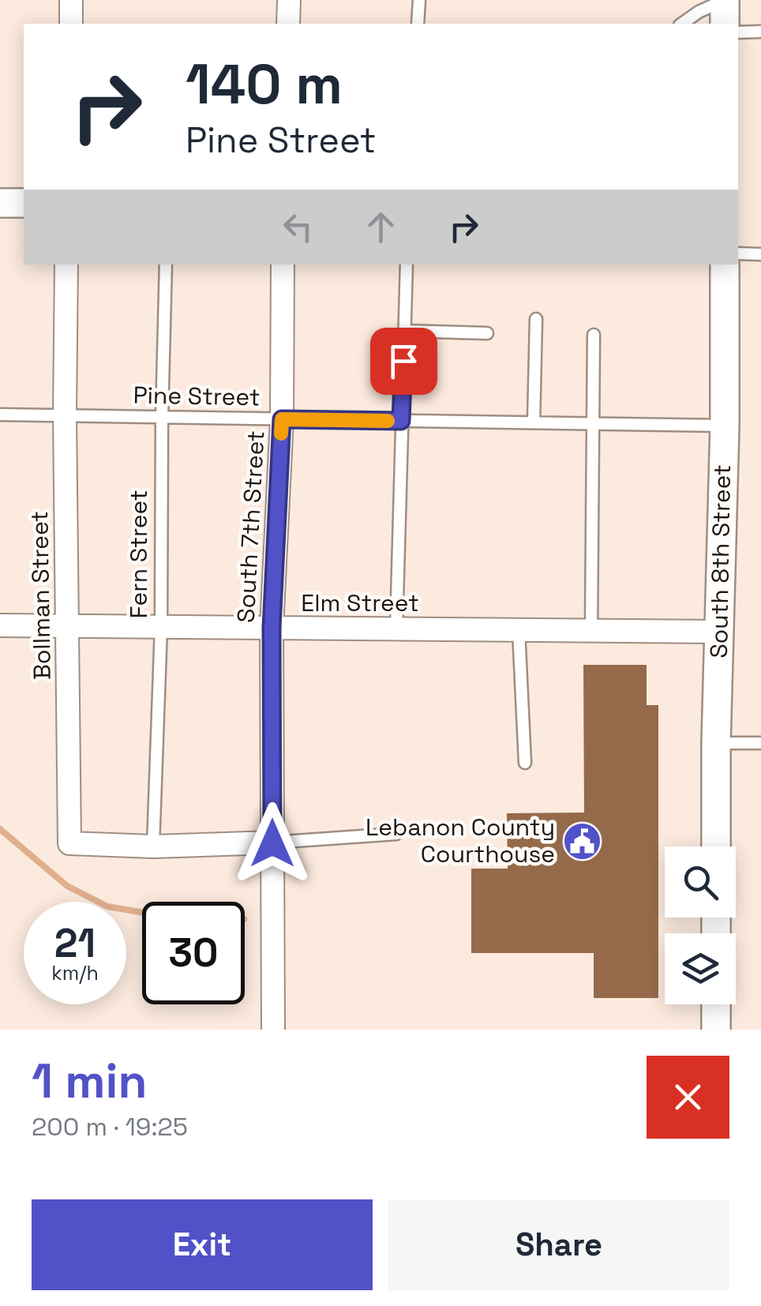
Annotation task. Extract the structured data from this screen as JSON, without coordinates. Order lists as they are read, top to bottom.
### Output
{
  "streets": {
    "street": [
      "South 7th Street",
      "South 8th Street",
      "Bollman Street",
      "Elm Street"
    ],
    "lane": ["Pine Street", "Fern Street"]
  },
  "crossings": [
    ["Pine Street", "South 7th Street"],
    ["Pine Street", "Fern Street"],
    ["Pine Street", "South 8th Street"],
    ["Pine Street", "Bollman Street"],
    ["South 7th Street", "Elm Street"],
    ["Fern Street", "Bollman Street"],
    ["Fern Street", "Elm Street"],
    ["South 8th Street", "Elm Street"],
    ["Bollman Street", "Elm Street"]
  ],
  "places": {
    "public building": ["Lebanon County Courthouse"]
  },
  "page": {
    "turn": ["140 m", "Pine Street"],
    "speed": "21 km/h",
    "limit": "30",
    "heading": ["1 min", "200 m · 19:25"],
    "buttons": ["Exit", "Share"]
  }
}
